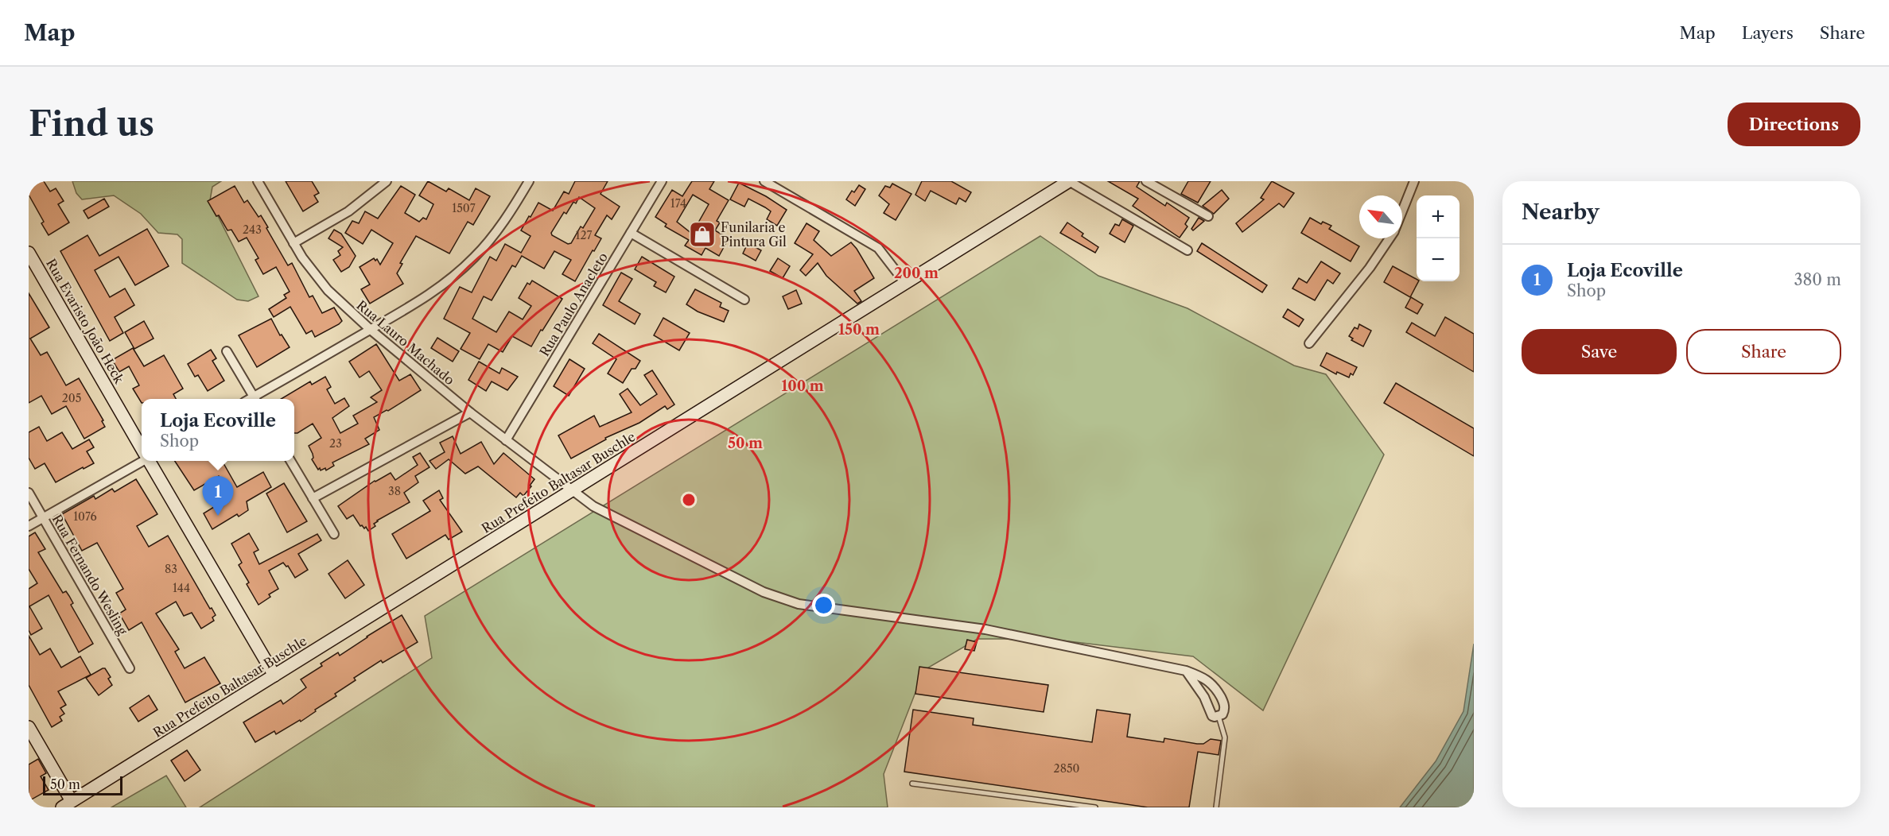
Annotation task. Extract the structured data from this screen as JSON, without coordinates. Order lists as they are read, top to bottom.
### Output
{
  "streets": {
    "main road": ["Rua Evaristo João Heck", "Rua Prefeito Baltasar Buschle"],
    "street": ["Rua Paulo Anacleto", "Rua Lauro Machado", "Rua Fernando Wesling"]
  },
  "crossings": [
    ["Rua Paulo Anacleto", "Rua Lauro Machado"],
    ["Rua Evaristo João Heck", "Rua Prefeito Baltasar Buschle"],
    ["Rua Lauro Machado", "Rua Prefeito Baltasar Buschle"]
  ],
  "places": {
    "shop": ["Funilaria e Pintura Gil"]
  },
  "house_numbers": [
    "174",
    "1507",
    "243",
    "127",
    "205",
    "23",
    "38",
    "1076",
    "83",
    "144",
    "2850"
  ],
  "scale_bar": "50 m",
  "north": "top left",
  "page": {
    "header": "Map",
    "nav": ["Map", "Layers", "Share"],
    "buttons": [
      "Directions",
      ["Save", "Share"]
    ],
    "title": "Find us",
    "heading": "Nearby",
    "map_buttons": ["+", "−"],
    "list": [
      {
        "mark": "1",
        "name": "Loja Ecoville",
        "note": "Shop",
        "value": "380 m"
      }
    ],
    "popup": ["Loja Ecoville", "Shop"],
    "pins": "1",
    "scale": "50 m"
  },
  "rings": [
    "200 m",
    "150 m",
    "100 m",
    "50 m"
  ]
}
